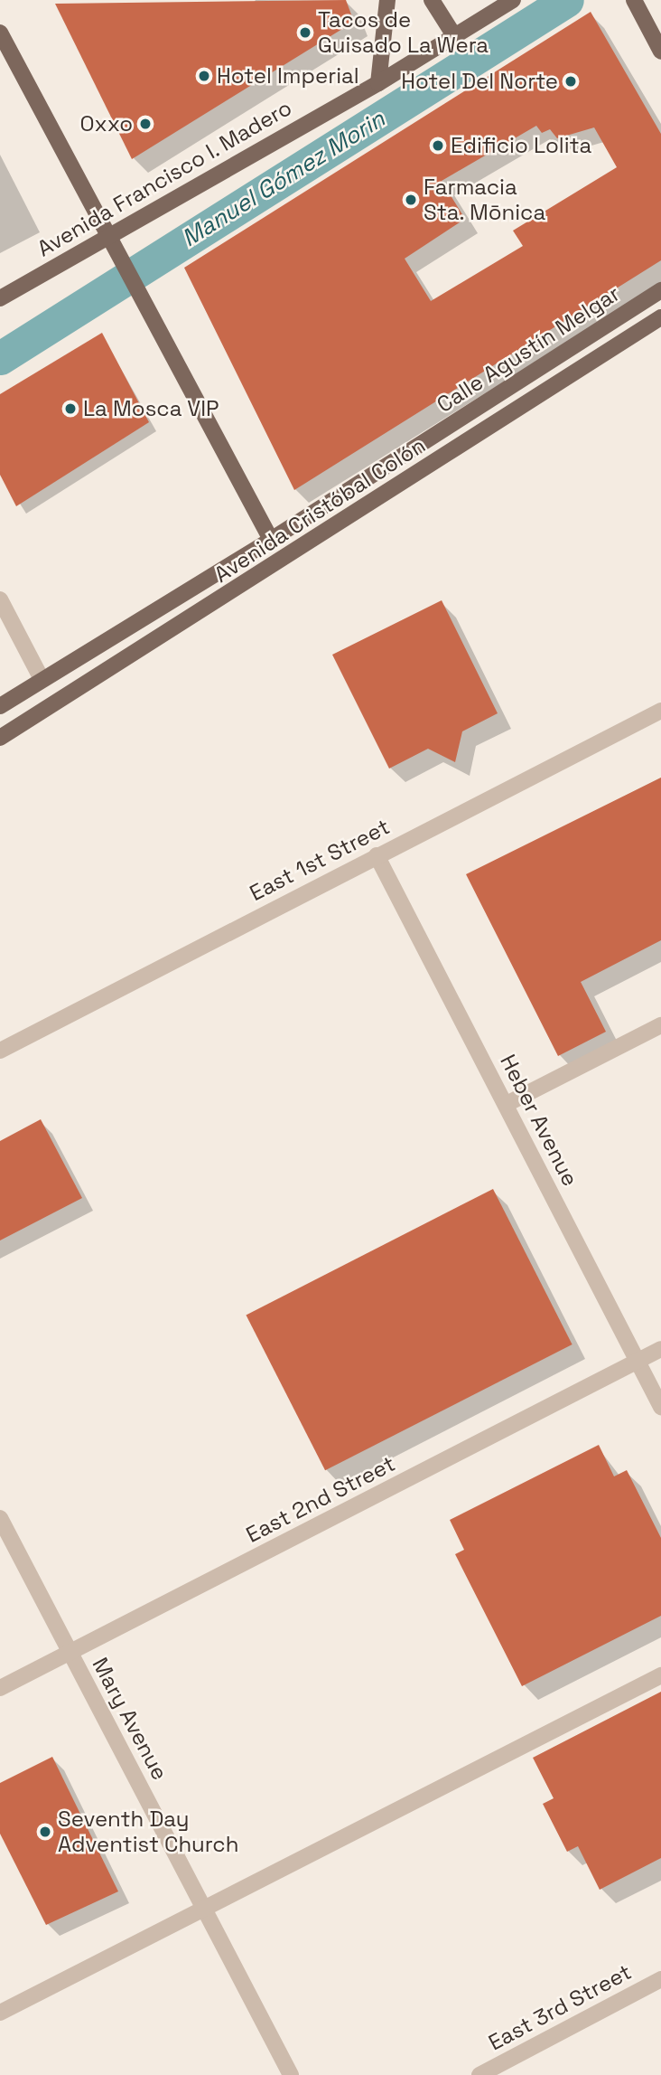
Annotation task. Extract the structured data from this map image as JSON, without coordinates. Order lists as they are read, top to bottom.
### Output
{
  "streets": {
    "main road": ["Avenida Francisco I. Madero", "Calle Agustín Melgar", "Avenida Cristóbal Colón"],
    "street": [
      "East 1st Street",
      "Heber Avenue",
      "East 2nd Street",
      "Mary Avenue",
      "East 3rd Street"
    ]
  },
  "crossings": [
    ["East 1st Street", "Heber Avenue"],
    ["Heber Avenue", "East 2nd Street"],
    ["East 2nd Street", "Mary Avenue"]
  ],
  "water": ["Manuel Gómez Morin"],
  "places": [
    "Tacos de Guisado La Wera",
    "Hotel Imperial",
    "Hotel Del Norte",
    "Oxxo",
    "Edificio Lolita",
    "Farmacia Sta. Mōnica",
    "La Mosca VIP",
    "Seventh Day Adventist Church"
  ]
}
